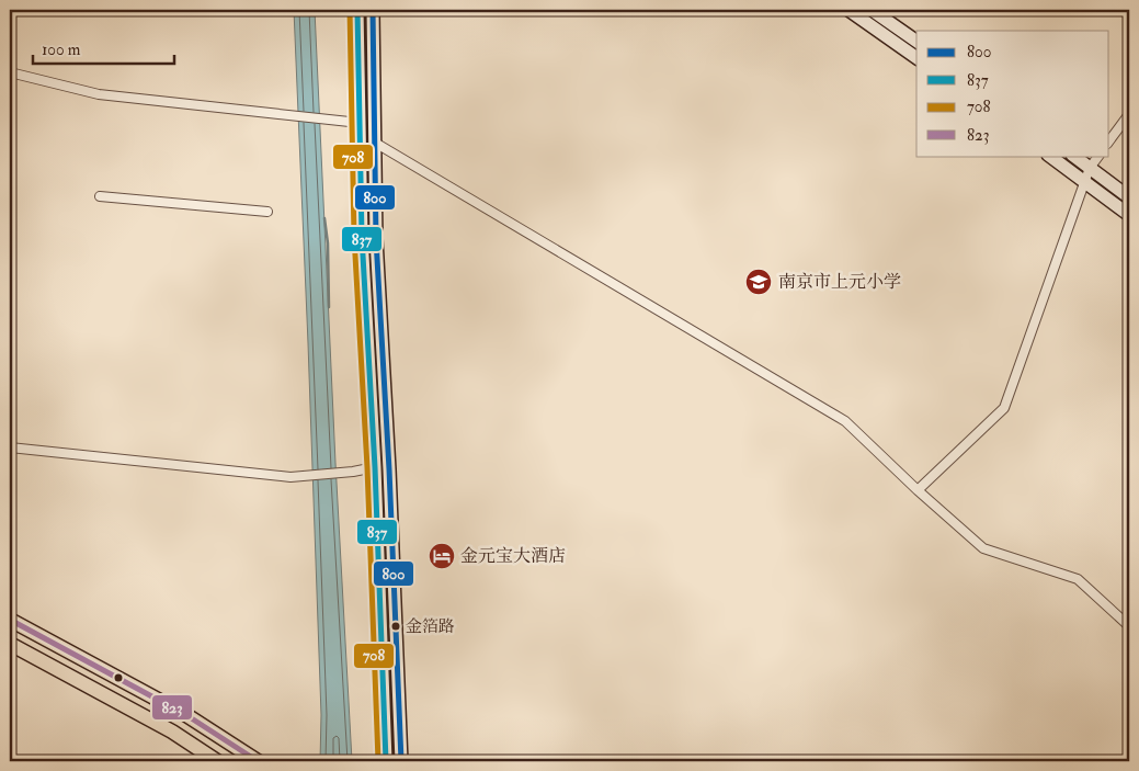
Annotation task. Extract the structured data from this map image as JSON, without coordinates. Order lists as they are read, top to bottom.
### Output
{
  "places": {
    "school or university": ["南京市上元小学"],
    "hotel": ["金元宝大酒店"],
    "other": ["金箔路"]
  },
  "lines": [
    "transit line 800",
    "transit line 837",
    "transit line 708",
    "transit line 823"
  ],
  "legend": [
    "800",
    "837",
    "708",
    "823"
  ],
  "scale_bar": "100 m"
}
